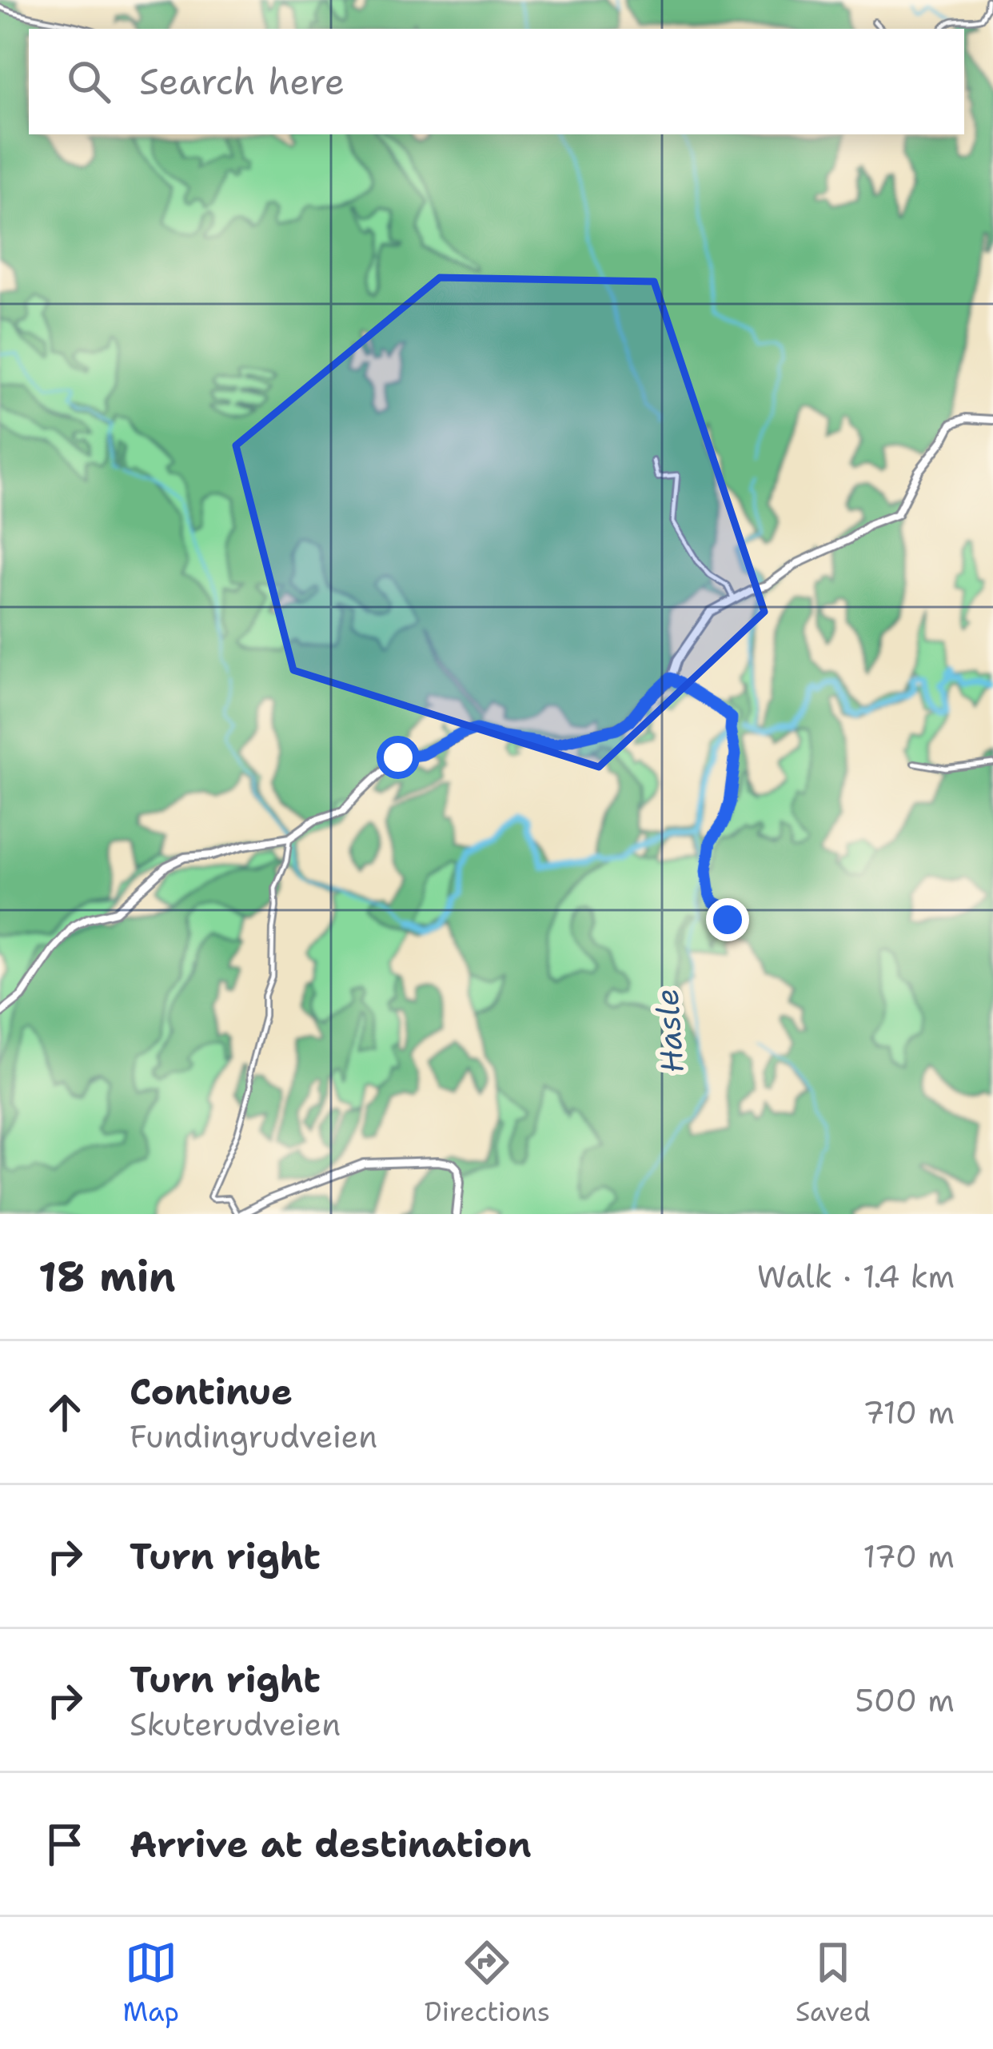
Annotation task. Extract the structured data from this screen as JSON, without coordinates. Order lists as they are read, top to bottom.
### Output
{
  "water": ["Hasle"],
  "page": {
    "search": "Search here",
    "heading": ["18 min", "Walk · 1.4 km"],
    "list": [
      ["Continue", "Fundingrudveien", "710 m"],
      ["Turn right", "170 m"],
      ["Turn right", "Skuterudveien", "500 m"],
      "Arrive at destination"
    ],
    "nav": ["Map", "Directions", "Saved"]
  }
}
